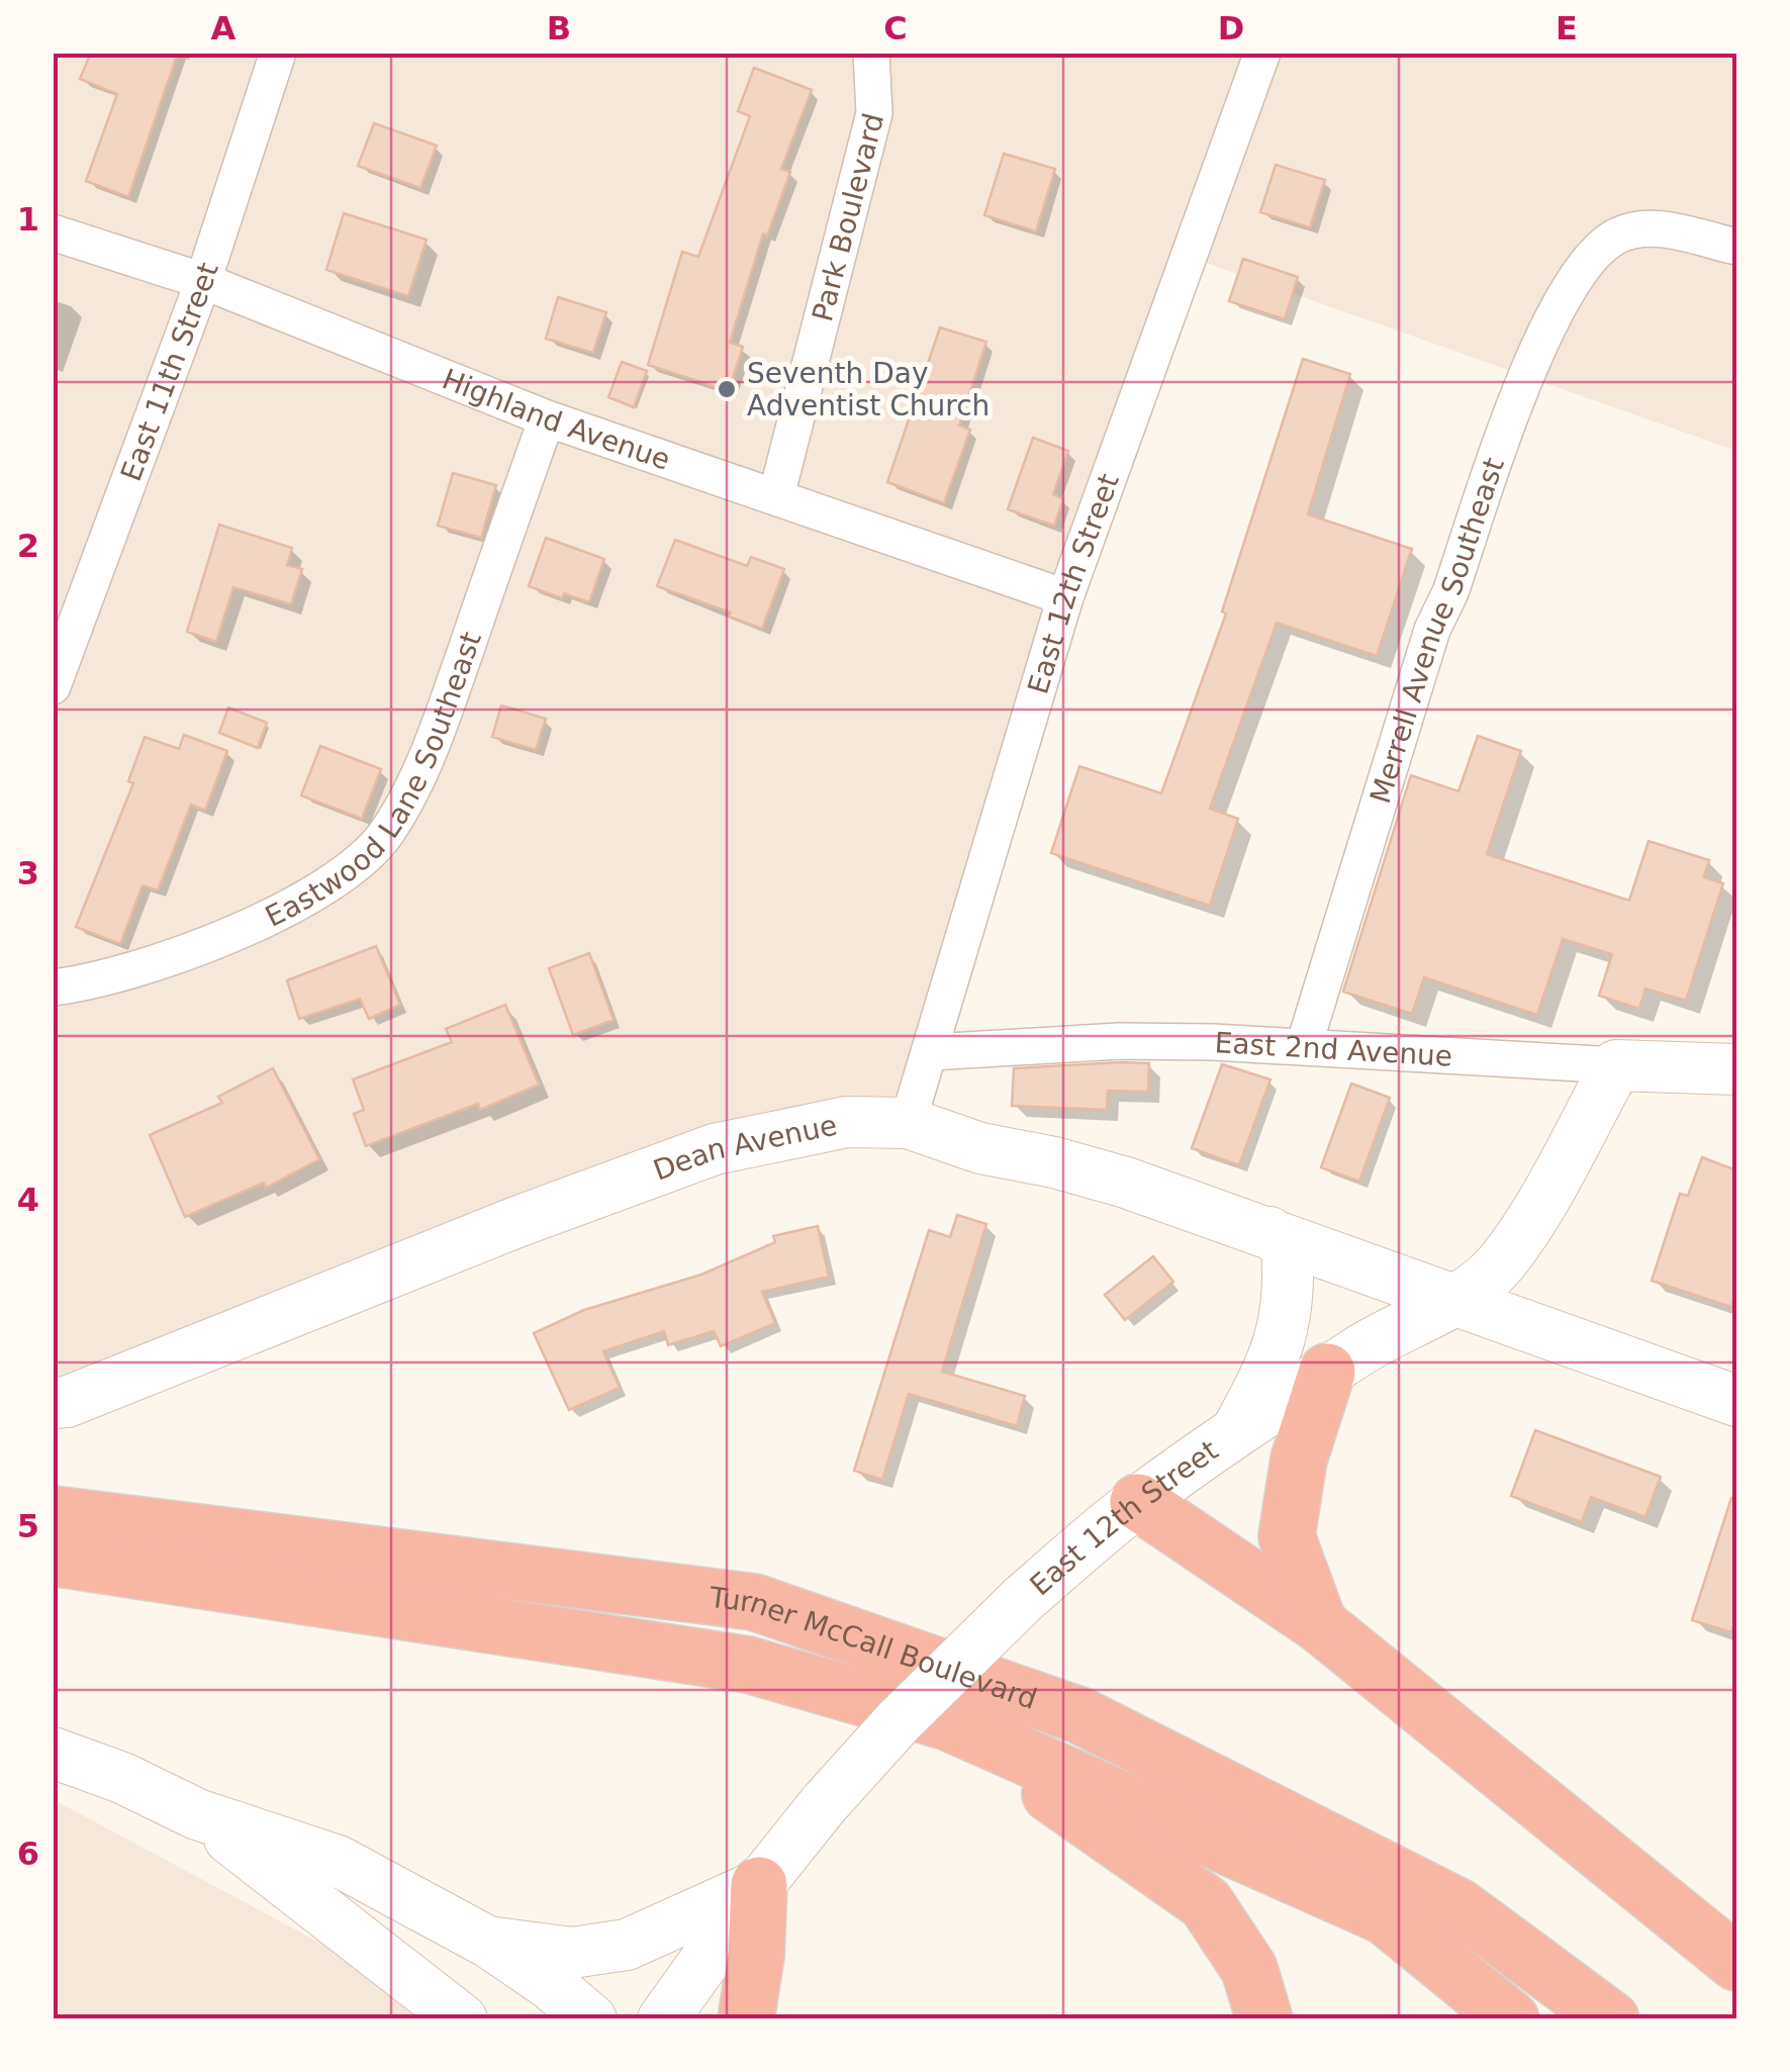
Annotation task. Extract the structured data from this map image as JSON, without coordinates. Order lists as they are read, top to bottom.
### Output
{
  "streets": {
    "highway": ["Turner McCall Boulevard"],
    "main road": ["East 12th Street", "East 2nd Avenue", "Dean Avenue"],
    "street": [
      "Park Boulevard",
      "East 11th Street",
      "Highland Avenue",
      "Merrell Avenue Southeast",
      "Eastwood Lane Southeast"
    ]
  },
  "crossings": [
    ["Park Boulevard", "Highland Avenue"],
    ["East 11th Street", "Highland Avenue"],
    ["Highland Avenue", "East 12th Street"],
    ["Highland Avenue", "Eastwood Lane Southeast"],
    ["East 12th Street", "East 2nd Avenue"],
    ["East 12th Street", "Dean Avenue"],
    ["Merrell Avenue Southeast", "East 2nd Avenue"]
  ],
  "places": ["Seventh Day Adventist Church"],
  "grid": {
    "columns": [
      "A",
      "B",
      "C",
      "D",
      "E"
    ],
    "rows": [
      "1",
      "2",
      "3",
      "4",
      "5",
      "6"
    ]
  }
}
